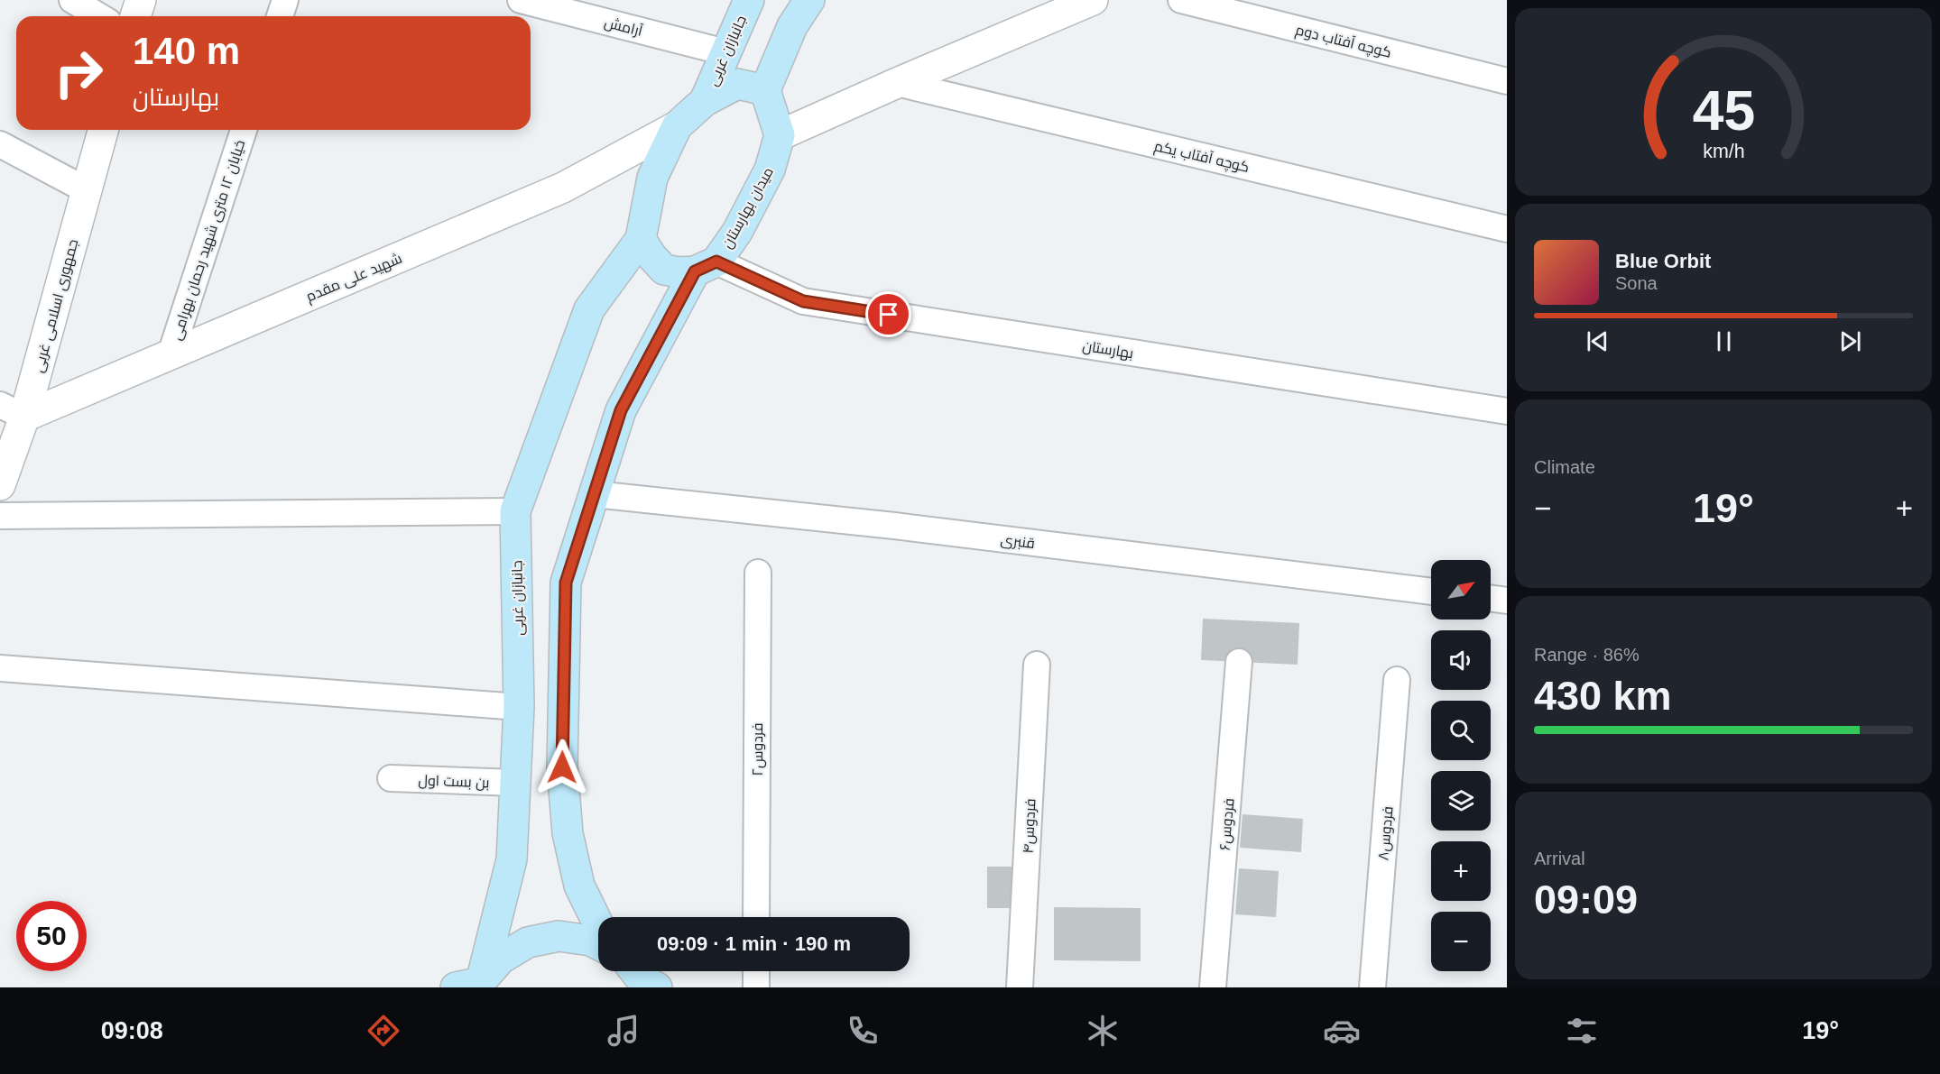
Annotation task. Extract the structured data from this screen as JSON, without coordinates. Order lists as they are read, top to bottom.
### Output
{
  "streets": {
    "main road": ["جانبازان غربی", "میدان بهارستان"],
    "street": [
      "آرامش",
      "کوچه آفتاب دوم",
      "کوچه آفتاب یکم",
      "خیابان ۱۲ متری شهید رحمان بهرامی",
      "شهید علی مقدم",
      "جمهوری اسلامی غربی",
      "بهارستان",
      "قنبری",
      "فردوس۲",
      "بن بست اول",
      "فردوس۶",
      "فردوس۴",
      "فردوس۸"
    ]
  },
  "crossings": [
    ["آرامش", "جانبازان غربی"],
    ["جانبازان غربی", "بن بست اول"],
    ["میدان بهارستان", "بهارستان"],
    ["خیابان ۱۲ متری شهید رحمان بهرامی", "شهید علی مقدم"],
    ["شهید علی مقدم", "جمهوری اسلامی غربی"]
  ],
  "north": "top right",
  "page": {
    "turn": ["140 m", "بهارستان"],
    "song": ["Blue Orbit", "Sona"],
    "tile": [
      "Climate",
      ["Range · 86%", "430 km"],
      ["Arrival", "09:09"]
    ],
    "heat": ["−", "19°", "+"],
    "map_buttons": ["+", "−"],
    "limit": "50",
    "trip": "09:09 · 1 min · 190 m",
    "tabs": ["09:08", "19°"],
    "gauge": ["45", "km/h"]
  }
}
